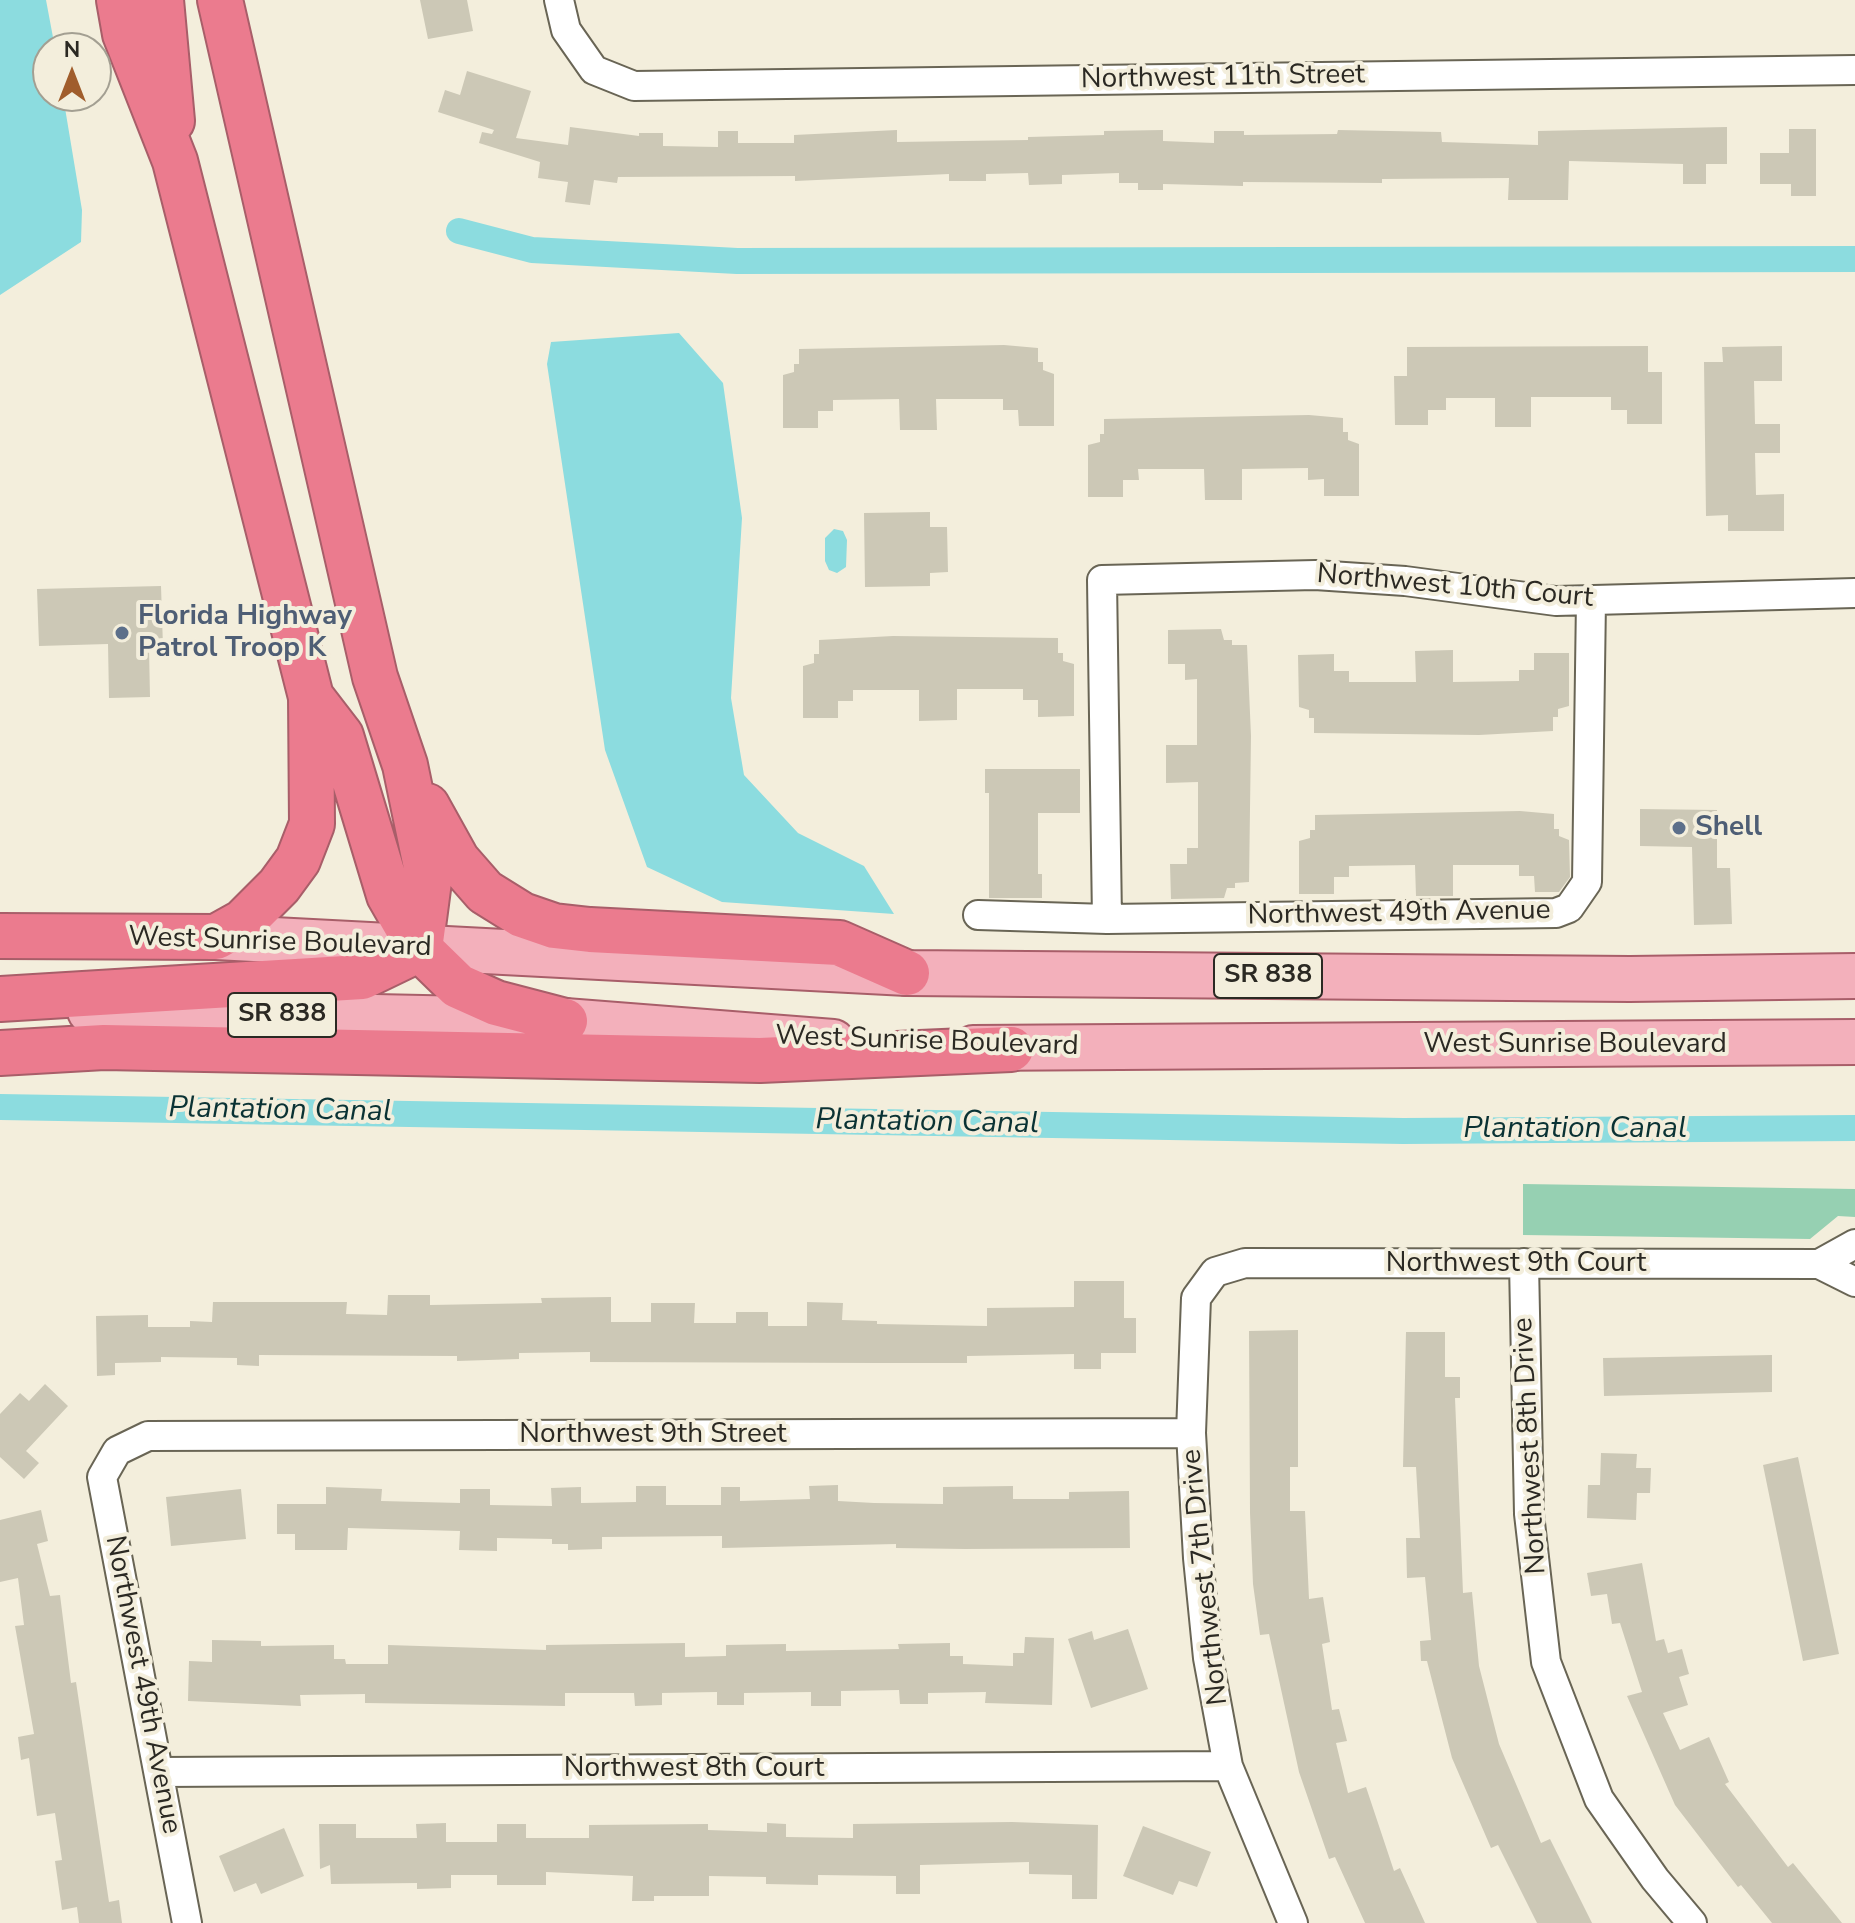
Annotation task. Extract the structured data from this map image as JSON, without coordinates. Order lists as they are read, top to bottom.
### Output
{
  "streets": {
    "highway": ["West Sunrise Boulevard", "SR 838"],
    "street": [
      "Northwest 11th Street",
      "Northwest 10th Court",
      "Northwest 49th Avenue",
      "Northwest 9th Court",
      "Northwest 9th Street",
      "Northwest 8th Drive",
      "Northwest 7th Drive",
      "Northwest 8th Court"
    ]
  },
  "crossings": [
    ["Northwest 10th Court", "Northwest 49th Avenue"],
    ["Northwest 49th Avenue", "Northwest 9th Street"],
    ["Northwest 49th Avenue", "Northwest 8th Court"],
    ["Northwest 9th Court", "Northwest 8th Drive"],
    ["Northwest 9th Court", "Northwest 7th Drive"],
    ["Northwest 9th Street", "Northwest 7th Drive"],
    ["Northwest 7th Drive", "Northwest 8th Court"]
  ],
  "water": ["Plantation Canal"],
  "places": ["Florida Highway Patrol Troop K", "Shell"],
  "north": "top"
}
